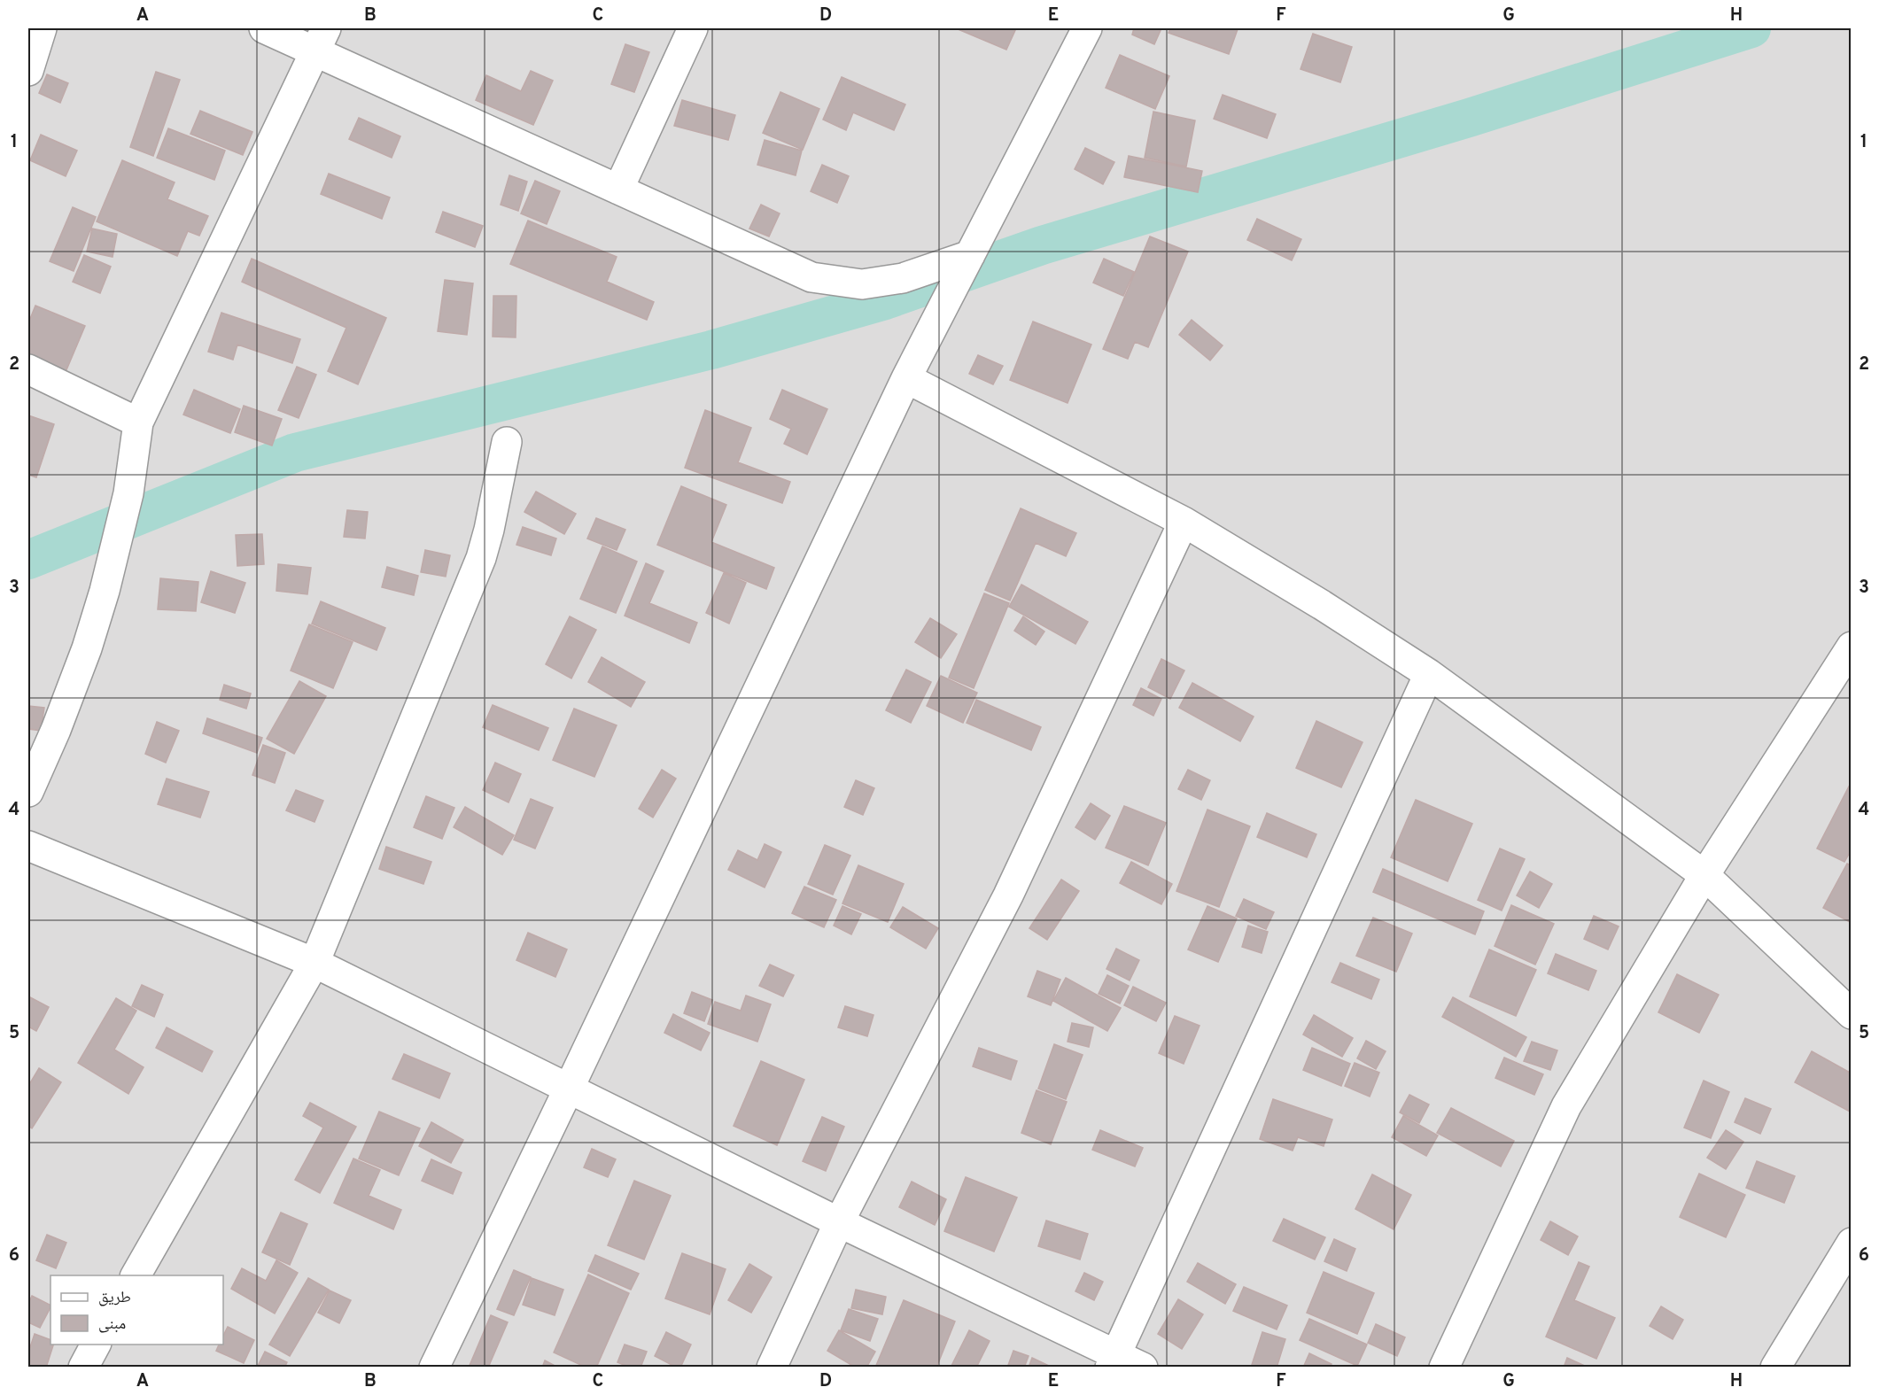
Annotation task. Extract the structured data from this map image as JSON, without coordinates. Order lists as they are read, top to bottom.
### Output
{
  "legend": ["طريق", "مبنى"],
  "grid": {
    "columns": [
      "A",
      "B",
      "C",
      "D",
      "E",
      "F",
      "G",
      "H"
    ],
    "rows": [
      "1",
      "2",
      "3",
      "4",
      "5",
      "6"
    ]
  }
}
